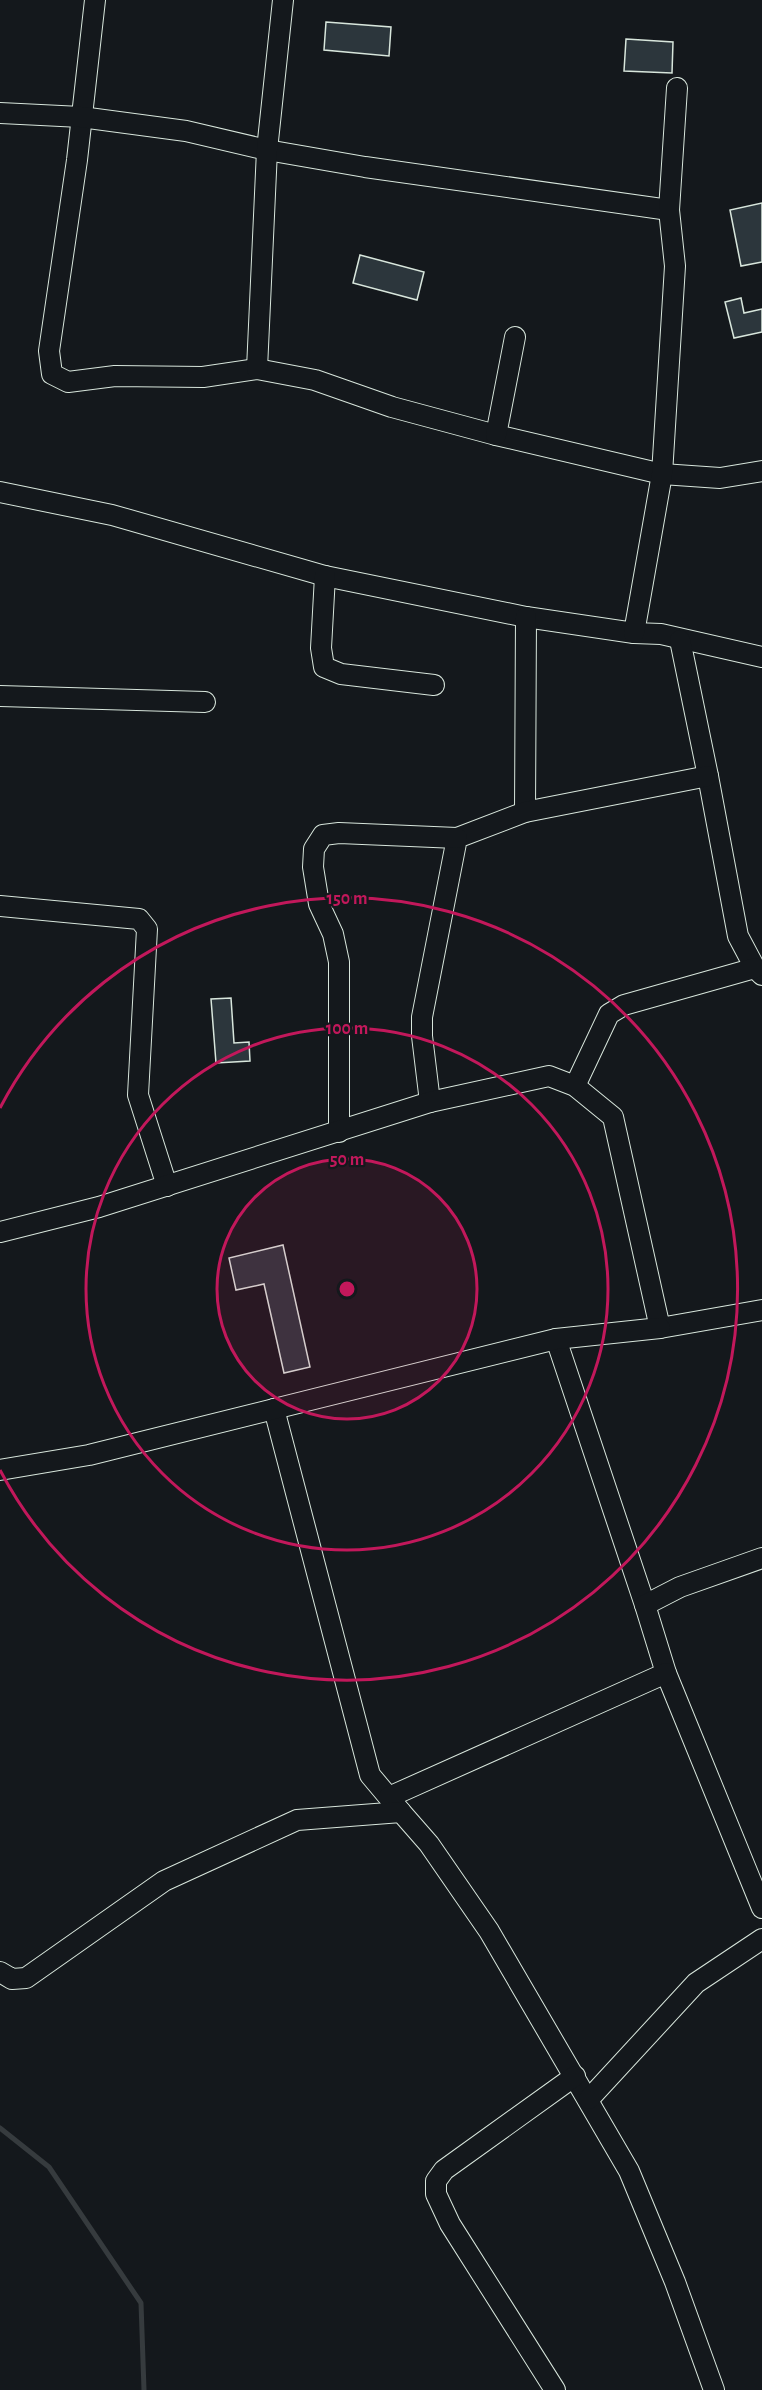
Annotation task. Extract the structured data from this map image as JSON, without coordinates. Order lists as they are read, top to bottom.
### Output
{
  "rings": ["150 m", "100 m", "50 m"]
}
